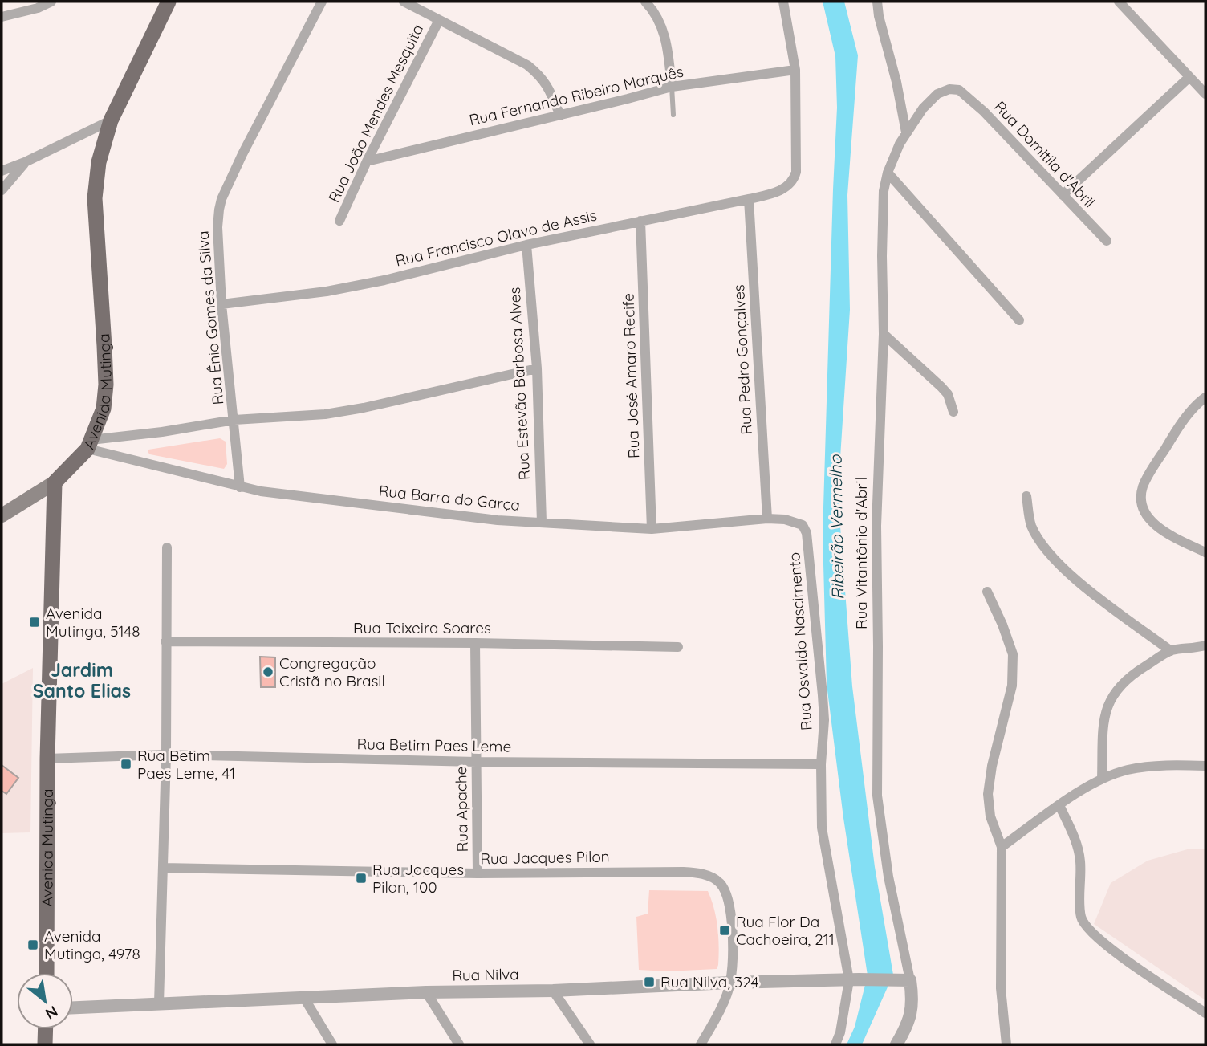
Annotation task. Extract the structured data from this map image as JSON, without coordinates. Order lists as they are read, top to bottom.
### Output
{
  "streets": {
    "main road": ["Avenida Mutinga"],
    "street": [
      "Rua Fernando Ribeiro Marquês",
      "Rua João Mendes Mesquita",
      "Rua Domitila d'Abril",
      "Rua Francisco Olavo de Assis",
      "Rua Ênio Gomes da Silva",
      "Rua Pedro Gonçalves",
      "Rua José Amaro Recife",
      "Rua Estevão Barbosa Alves",
      "Rua Barra do Garça",
      "Rua Vitantônio d'Abril",
      "Rua Teixeira Soares",
      "Rua Osvaldo Nascimento",
      "Rua Betim Paes Leme",
      "Rua Apache",
      "Rua Jacques Pilon",
      "Rua Nilva"
    ]
  },
  "crossings": [
    ["Rua Fernando Ribeiro Marquês", "Rua João Mendes Mesquita"],
    ["Rua Fernando Ribeiro Marquês", "Rua Francisco Olavo de Assis"],
    ["Rua Domitila d'Abril", "Rua Vitantônio d'Abril"],
    ["Rua Francisco Olavo de Assis", "Rua Ênio Gomes da Silva"],
    ["Rua Francisco Olavo de Assis", "Rua Pedro Gonçalves"],
    ["Rua Francisco Olavo de Assis", "Rua José Amaro Recife"],
    ["Rua Francisco Olavo de Assis", "Rua Estevão Barbosa Alves"],
    ["Rua Ênio Gomes da Silva", "Rua Barra do Garça"],
    ["Rua Pedro Gonçalves", "Rua Barra do Garça"],
    ["Rua José Amaro Recife", "Rua Barra do Garça"],
    ["Rua Estevão Barbosa Alves", "Rua Barra do Garça"],
    ["Avenida Mutinga", "Rua Barra do Garça"],
    ["Avenida Mutinga", "Rua Betim Paes Leme"],
    ["Rua Barra do Garça", "Rua Osvaldo Nascimento"],
    ["Rua Vitantônio d'Abril", "Rua Nilva"],
    ["Rua Teixeira Soares", "Rua Apache"],
    ["Rua Osvaldo Nascimento", "Rua Betim Paes Leme"],
    ["Rua Osvaldo Nascimento", "Rua Nilva"],
    ["Rua Betim Paes Leme", "Rua Apache"],
    ["Rua Apache", "Rua Jacques Pilon"],
    ["Rua Jacques Pilon", "Rua Nilva"]
  ],
  "districts": ["Jardim Santo Elias"],
  "water": ["Ribeirão Vermelho"],
  "places": {
    "transit": [
      "Avenida Mutinga, 5148",
      "Rua Betim Paes Leme, 41",
      "Rua Jacques Pilon, 100",
      "Rua Flor Da Cachoeira, 211",
      "Avenida Mutinga, 4978",
      "Rua Nilva, 324"
    ],
    "other": ["Congregação Cristã no Brasil"]
  },
  "north": "bottom right"
}
